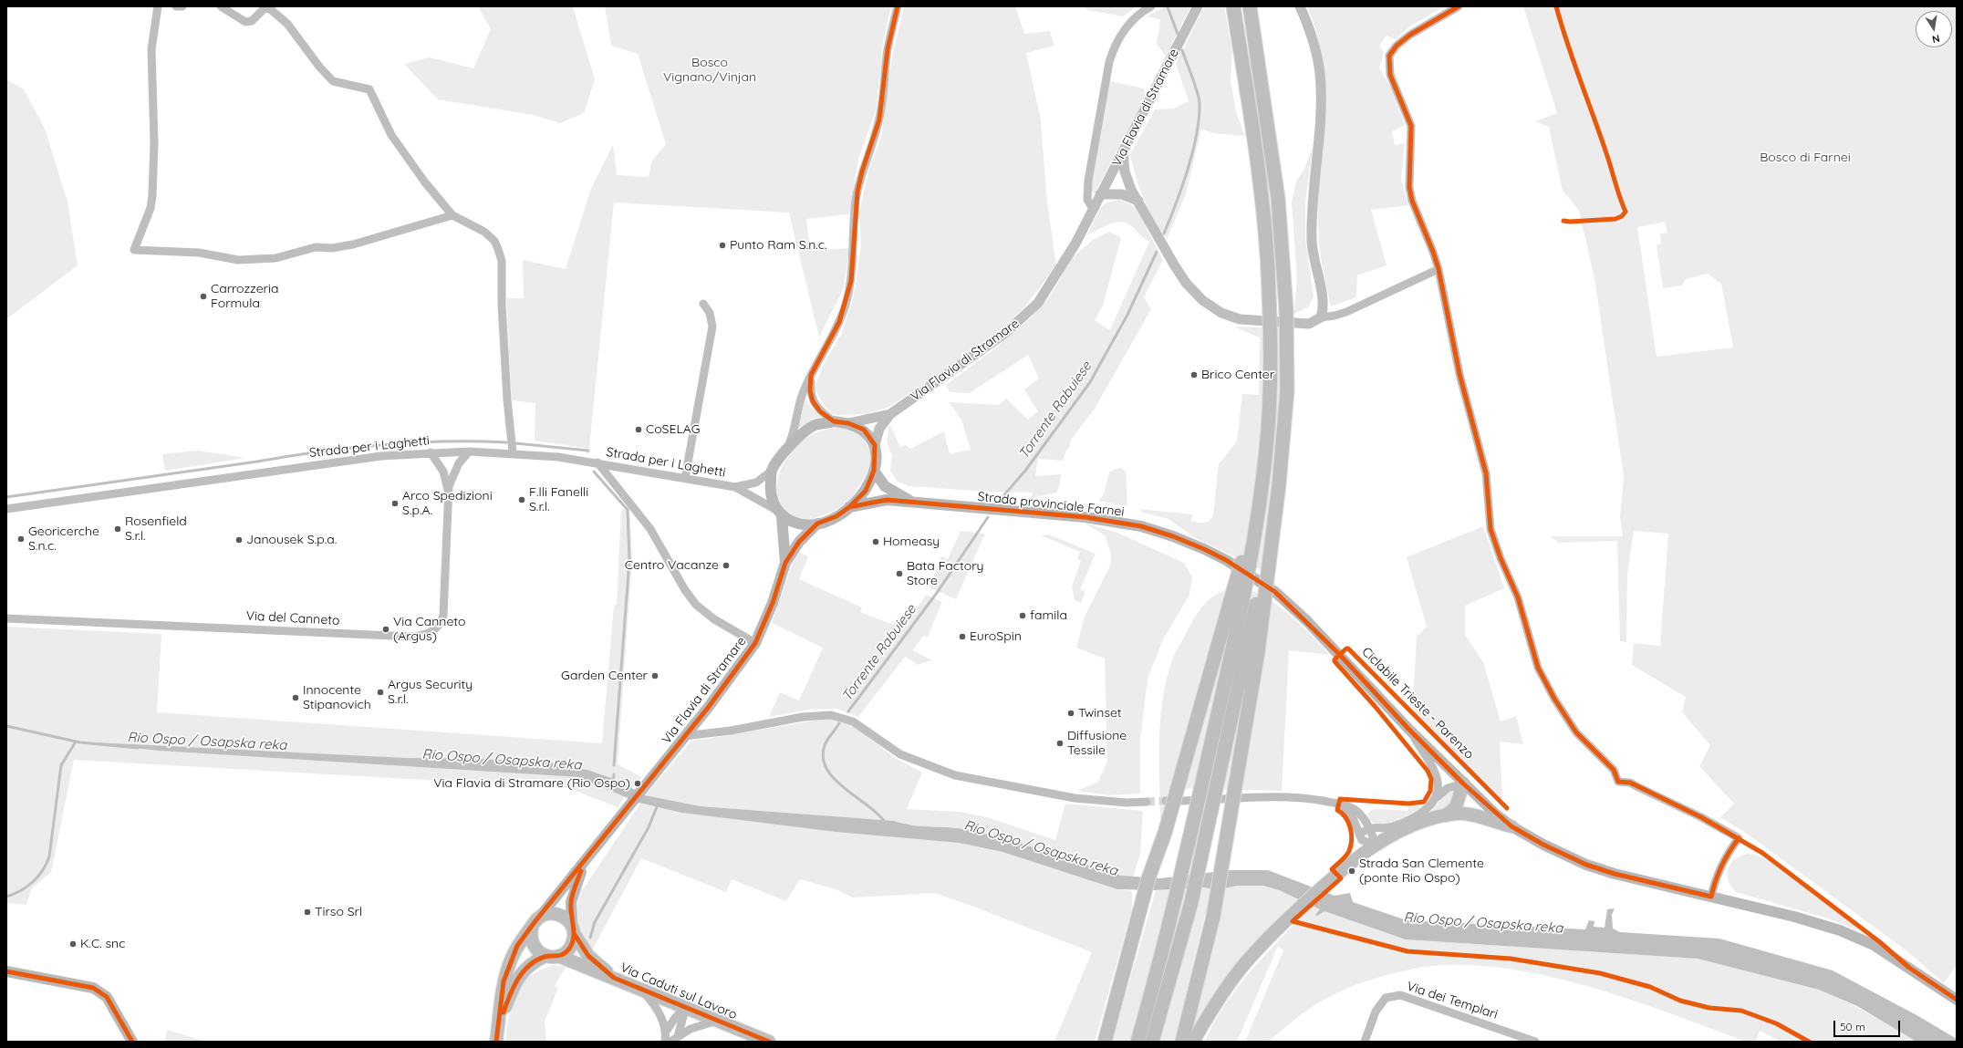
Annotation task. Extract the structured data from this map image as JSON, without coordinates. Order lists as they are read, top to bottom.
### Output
{
  "streets": {
    "main road": ["Via Flavia di Stramare", "Strada provinciale Farnei", "Via Caduti sul Lavoro"],
    "street": ["Strada per i Laghetti", "Via del Canneto", "Via dei Templari"],
    "cycle path": ["Ciclabile Trieste - Parenzo"]
  },
  "crossings": [
    ["Via Flavia di Stramare", "Strada per i Laghetti"],
    ["Via Flavia di Stramare", "Strada provinciale Farnei"],
    ["Via Flavia di Stramare", "Via Caduti sul Lavoro"],
    ["Strada per i Laghetti", "Strada provinciale Farnei"],
    ["Strada per i Laghetti", "Via del Canneto"]
  ],
  "water": ["Torrente Rabuiese", "Rio Ospo / Osapska reka"],
  "parks": ["Bosco Vignano/Vinjan", "Bosco di Farnei"],
  "places": [
    "Punto Ram S.n.c.",
    "Carrozzeria Formula",
    "Brico Center",
    "CoSELAG",
    "F.lli Fanelli S.r.l.",
    "Arco Spedizioni S.p.A.",
    "Rosenfield S.r.l.",
    "Georicerche S.n.c.",
    "Janousek S.p.a.",
    "Homeasy",
    "Centro Vacanze",
    "Bata Factory Store",
    "famila",
    "Via Canneto (Argus)",
    "EuroSpin",
    "Garden Center",
    "Argus Security S.r.l.",
    "Innocente Stipanovich",
    "Twinset",
    "Diffusione Tessile",
    "Via Flavia di Stramare (Rio Ospo)",
    "Strada San Clemente (ponte Rio Ospo)",
    "Tirso Srl",
    "K.C. snc"
  ],
  "scale_bar": "50 m",
  "north": "bottom"
}
